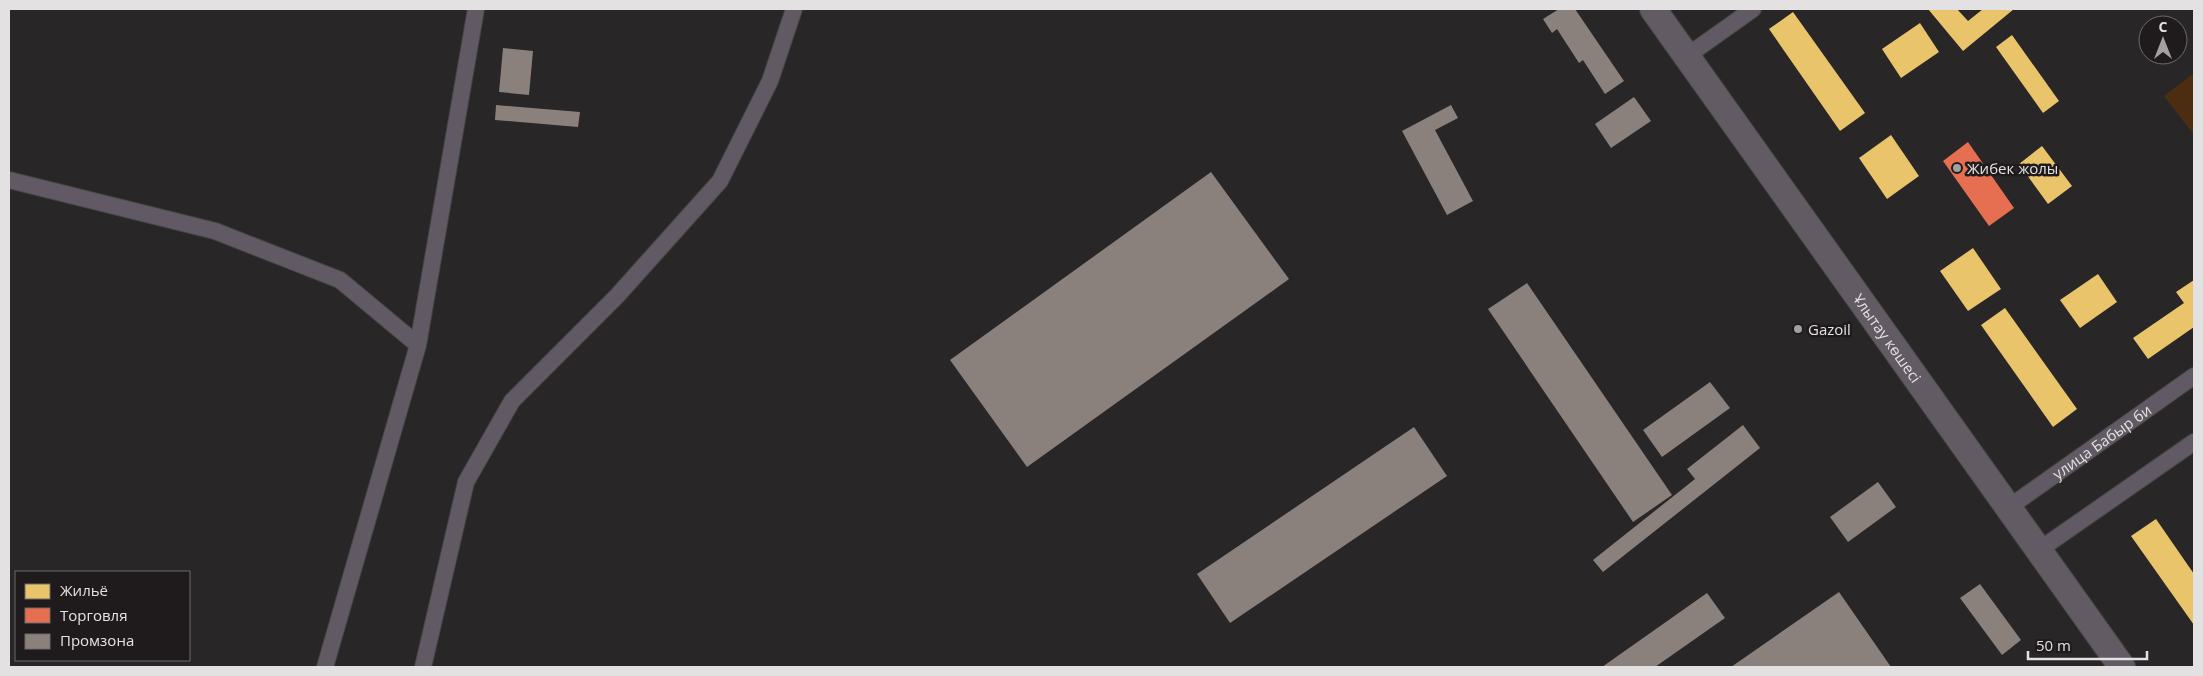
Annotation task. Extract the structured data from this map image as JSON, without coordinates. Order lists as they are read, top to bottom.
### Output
{
  "streets": {
    "main road": ["Ұлытау көшесі"],
    "street": ["улица Бабыр би"]
  },
  "crossings": [
    ["Ұлытау көшесі", "улица Бабыр би"]
  ],
  "places": ["Жибек жолы", "Gazoil"],
  "legend": ["Жильё", "Торговля", "Промзона"],
  "scale_bar": "50 m",
  "north": "top"
}
